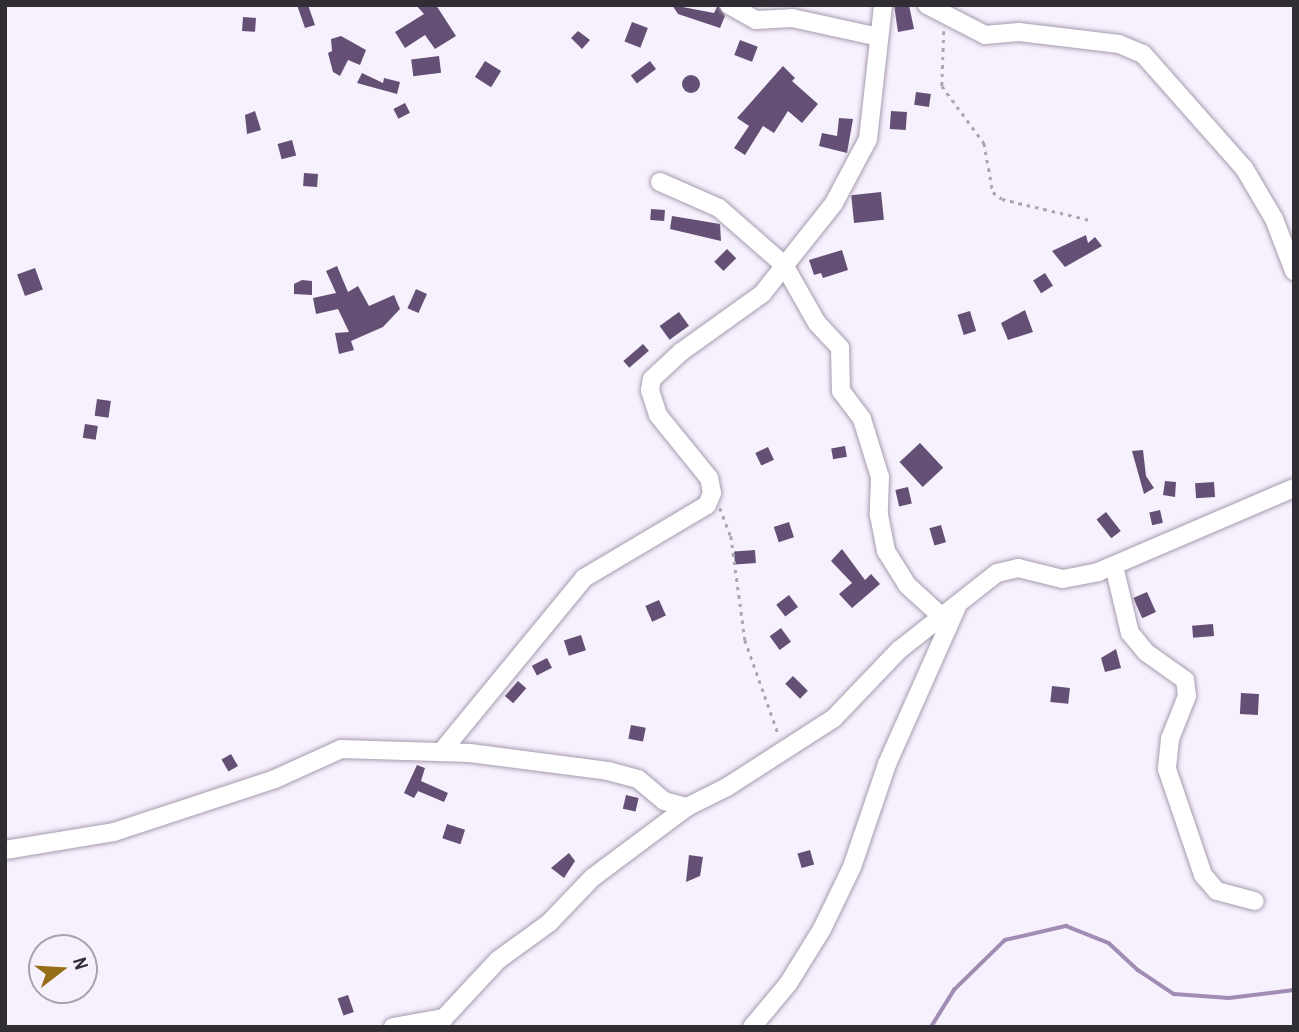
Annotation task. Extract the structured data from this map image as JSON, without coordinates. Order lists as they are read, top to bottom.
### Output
{
  "north": "right"
}
